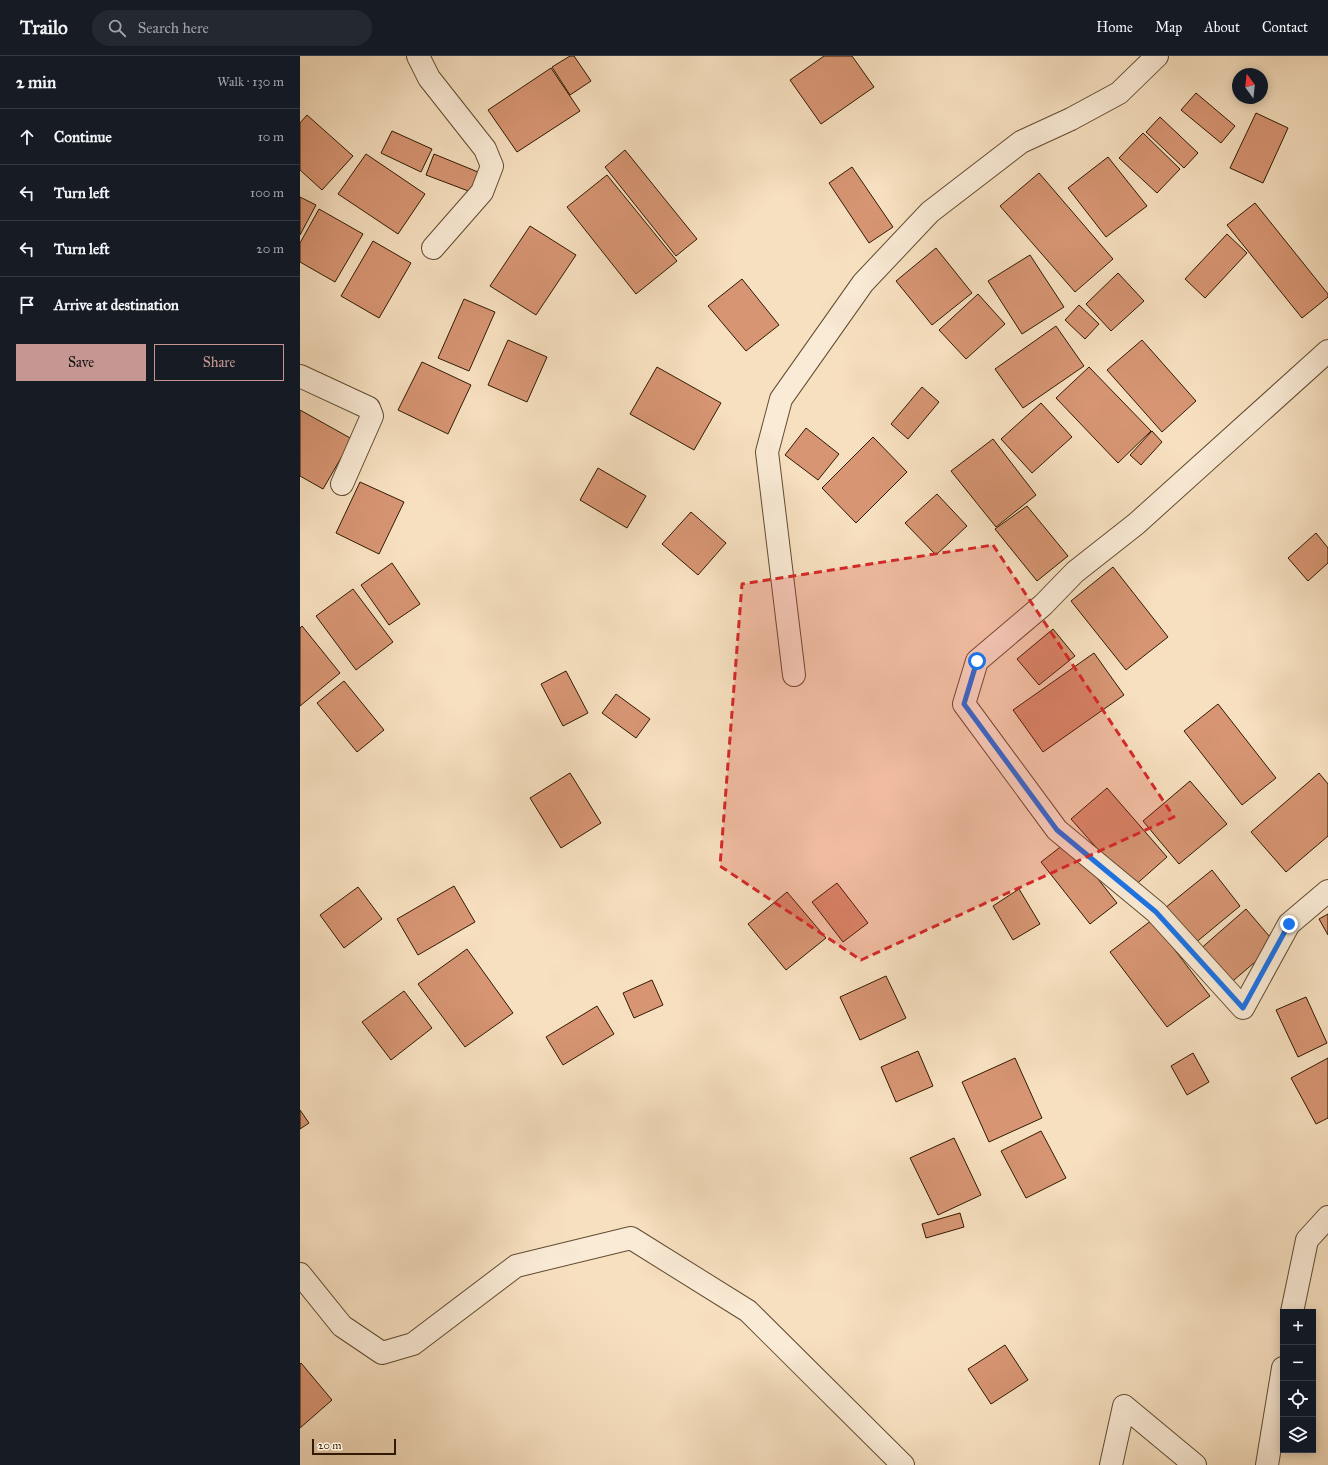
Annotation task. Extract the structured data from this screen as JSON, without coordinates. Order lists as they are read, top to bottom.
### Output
{
  "scale_bar": "20 m",
  "north": "top",
  "page": {
    "header": "Trailo",
    "search": "Search here",
    "nav": [
      "Home",
      "Map",
      "About",
      "Contact"
    ],
    "heading": ["2 min", "Walk · 130 m"],
    "list": [
      ["Continue", "10 m"],
      ["Turn left", "100 m"],
      ["Turn left", "20 m"],
      "Arrive at destination"
    ],
    "buttons": ["Save", "Share"],
    "map_buttons": ["+", "−"],
    "scale": "20 m"
  }
}
